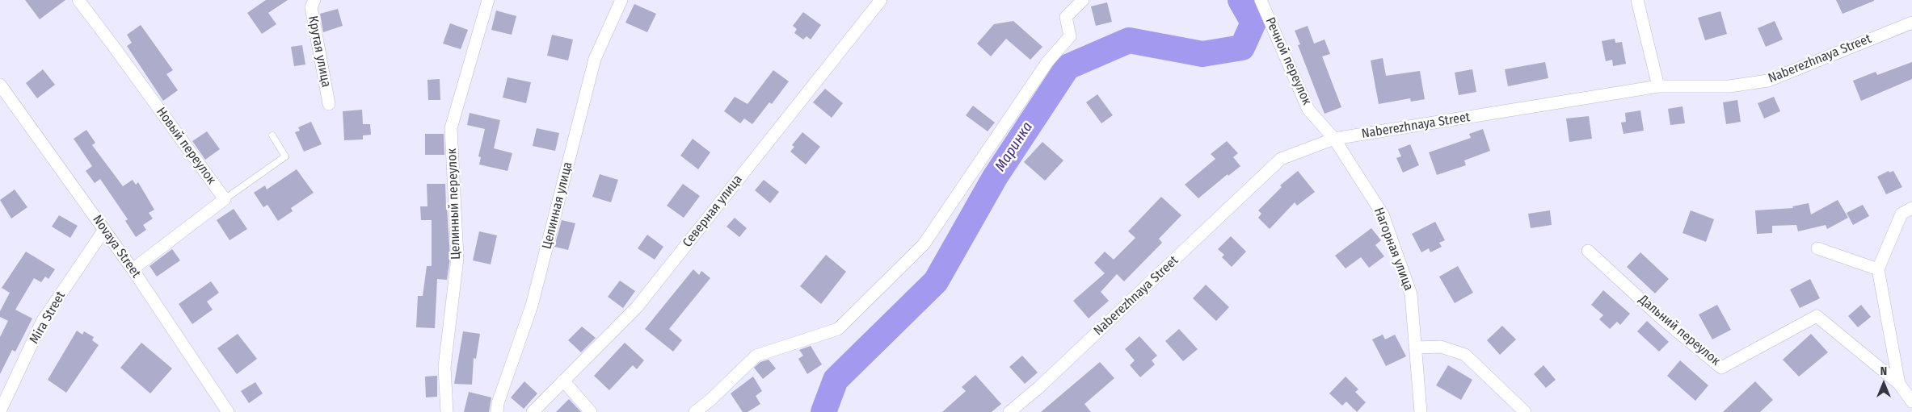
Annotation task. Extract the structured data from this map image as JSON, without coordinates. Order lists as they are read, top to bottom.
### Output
{
  "streets": {
    "street": [
      "Крутая улица",
      "Naberezhnaya Street",
      "Речной переулок",
      "Новый переулок",
      "Целинный переулок",
      "Целинная улица",
      "Северная улица",
      "Novaya Street",
      "Нагорная улица",
      "Mira Street",
      "Дальний переулок"
    ]
  },
  "crossings": [
    ["Naberezhnaya Street", "Речной переулок"],
    ["Naberezhnaya Street", "Нагорная улица"],
    ["Речной переулок", "Нагорная улица"],
    ["Novaya Street", "Mira Street"]
  ],
  "water": ["Маринка"],
  "north": "top"
}
